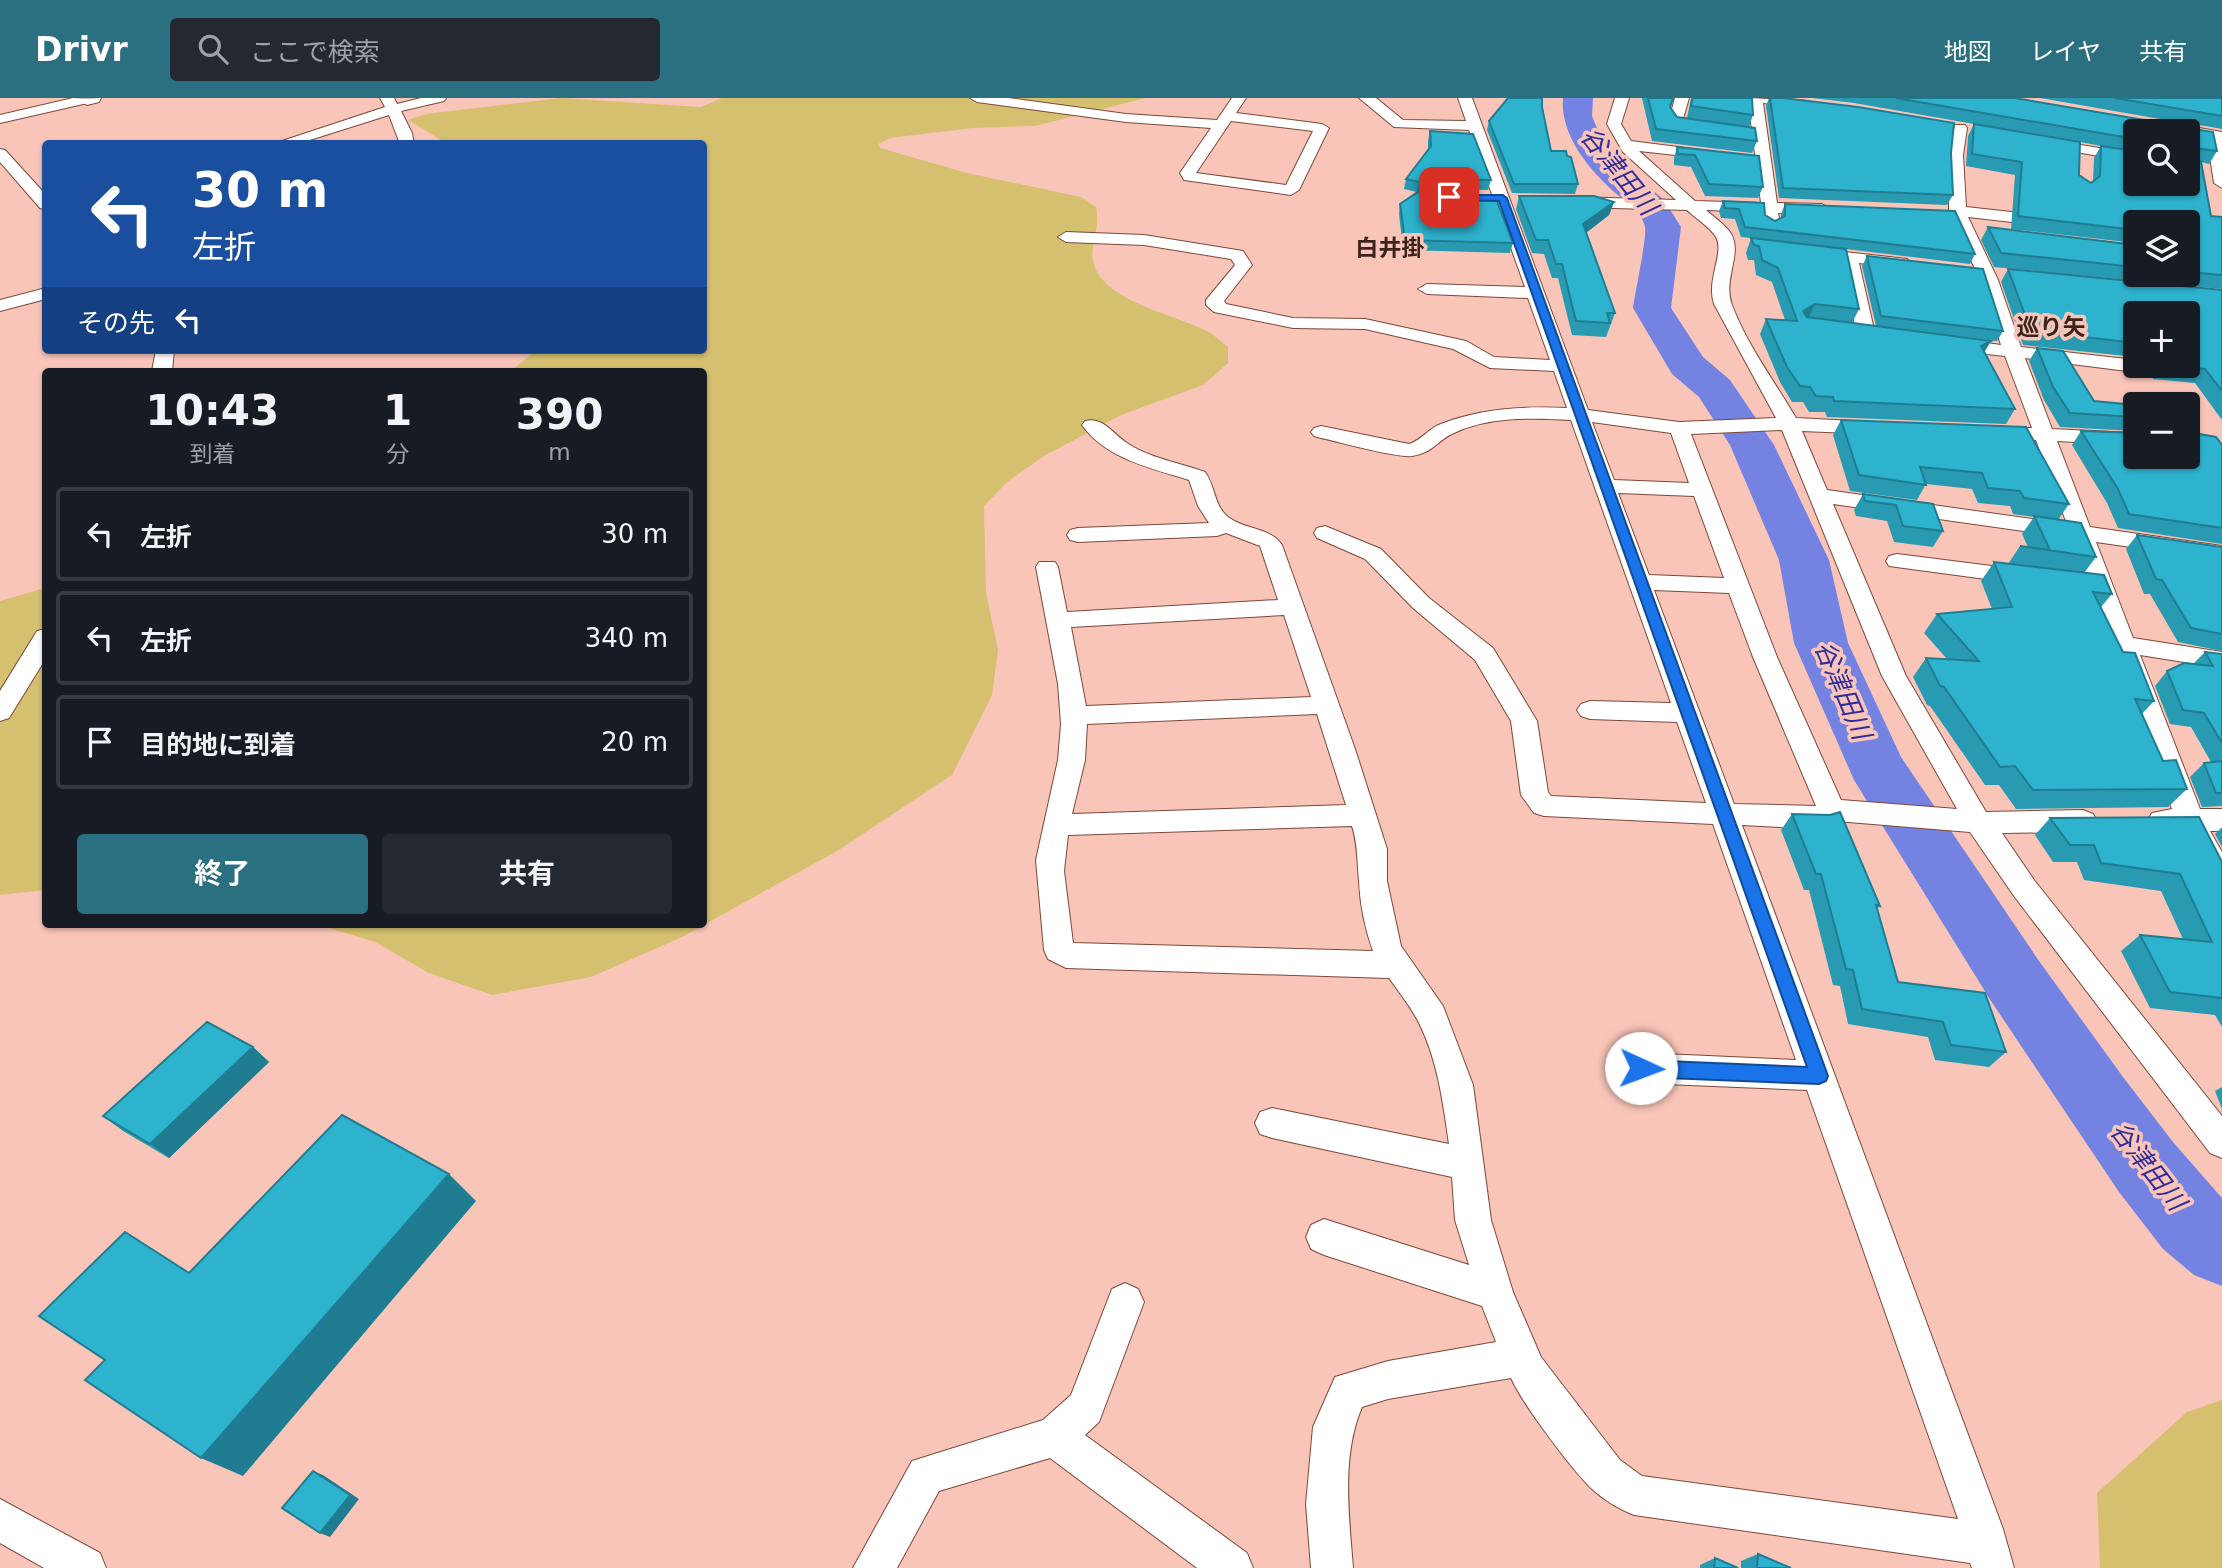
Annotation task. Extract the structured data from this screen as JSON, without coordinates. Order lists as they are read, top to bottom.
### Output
{
  "districts": ["白井掛", "巡り矢"],
  "water": ["谷津田川"],
  "page": {
    "header": "Drivr",
    "search": "ここで検索",
    "nav": ["地図", "レイヤ", "共有"],
    "map_buttons": ["+", "−"],
    "turn": ["30 m", "左折"],
    "then": "その先",
    "eta": [
      "10:43",
      "到着",
      "1",
      "分",
      "390",
      "m"
    ],
    "list": [
      {
        "name": "左折",
        "value": "30 m"
      },
      {
        "name": "左折",
        "value": "340 m"
      },
      {
        "name": "目的地に到着",
        "value": "20 m"
      }
    ],
    "buttons": ["終了", "共有"]
  }
}
